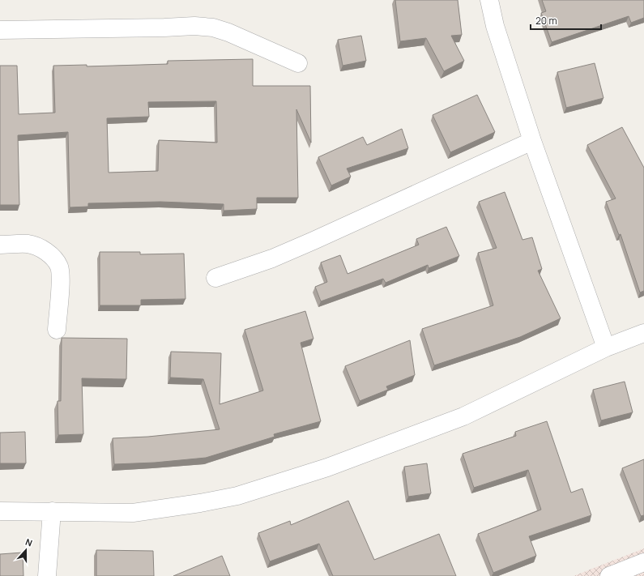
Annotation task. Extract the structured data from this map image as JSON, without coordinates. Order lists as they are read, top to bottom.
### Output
{
  "scale_bar": "20 m",
  "north": "top"
}
